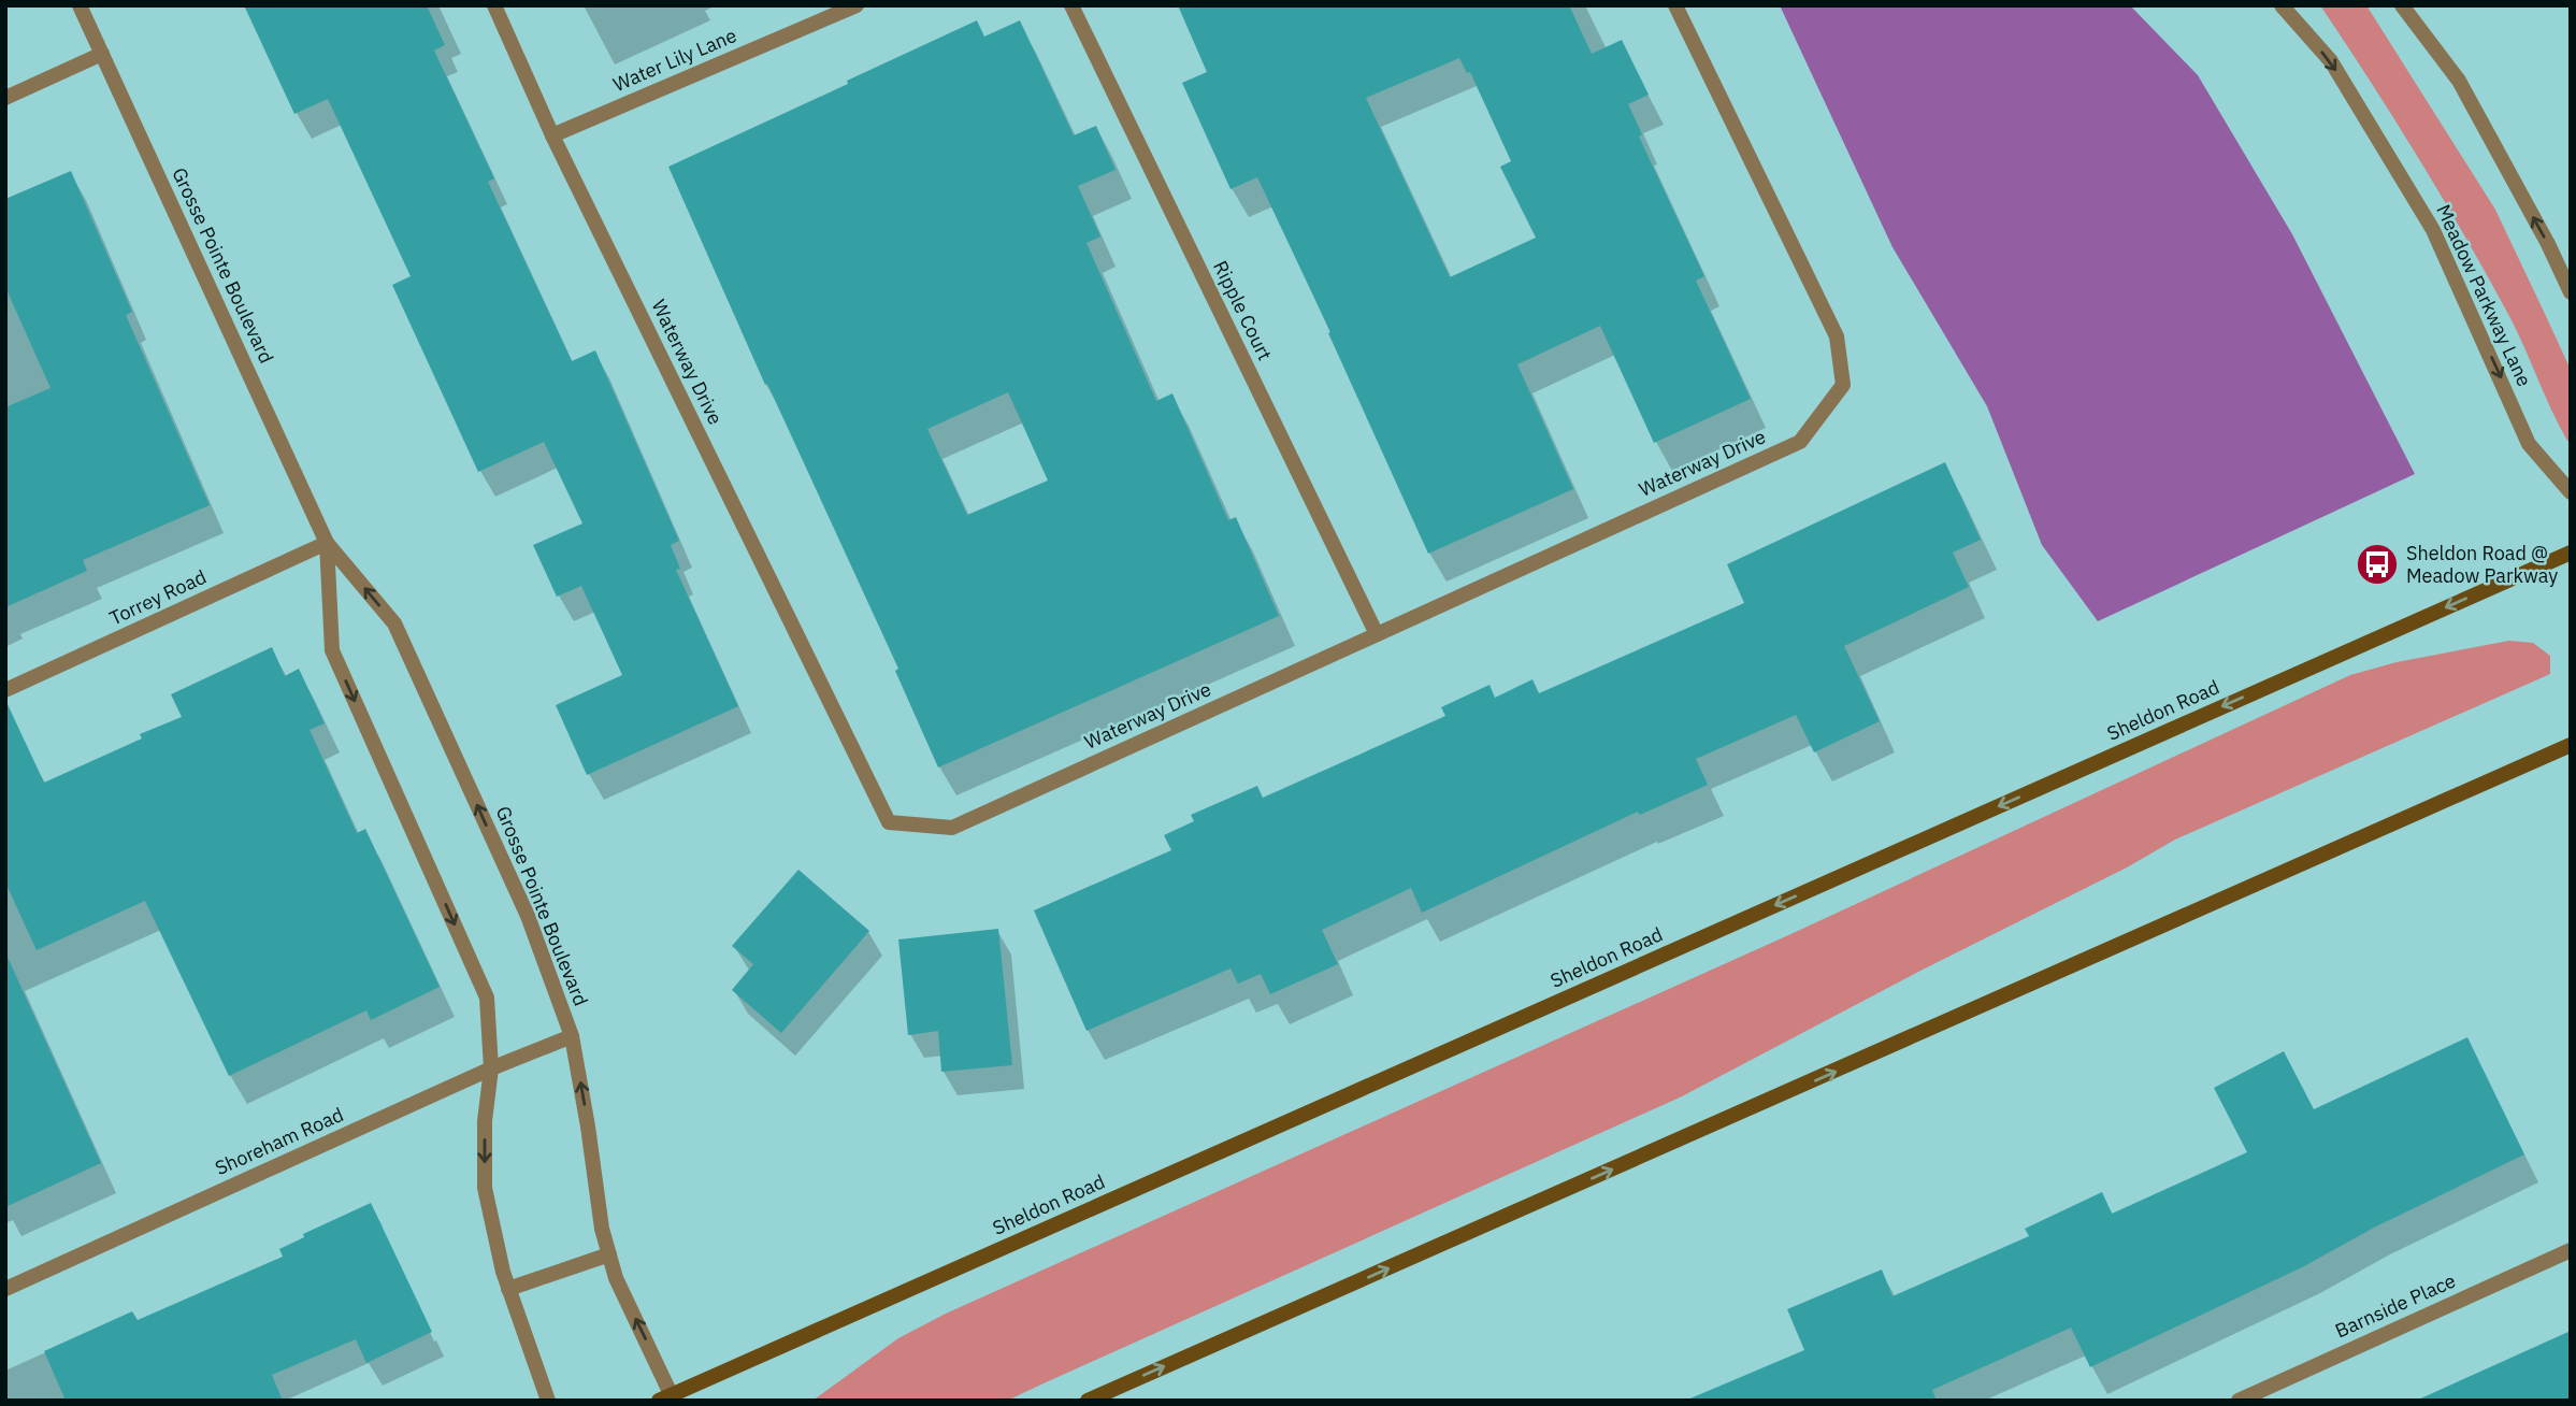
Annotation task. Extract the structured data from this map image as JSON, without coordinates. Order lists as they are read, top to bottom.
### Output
{
  "streets": {
    "main road": ["Sheldon Road"],
    "street": [
      "Water Lily Lane",
      "Grosse Pointe Boulevard",
      "Meadow Parkway Lane",
      "Ripple Court",
      "Waterway Drive",
      "Torrey Road",
      "Shoreham Road",
      "Barnside Place"
    ]
  },
  "crossings": [
    ["Water Lily Lane", "Waterway Drive"],
    ["Grosse Pointe Boulevard", "Torrey Road"],
    ["Grosse Pointe Boulevard", "Sheldon Road"],
    ["Grosse Pointe Boulevard", "Shoreham Road"],
    ["Ripple Court", "Waterway Drive"]
  ],
  "one_way": ["Sheldon Road"],
  "places": {
    "bus stop": ["Sheldon Road @ Meadow Parkway"]
  }
}
